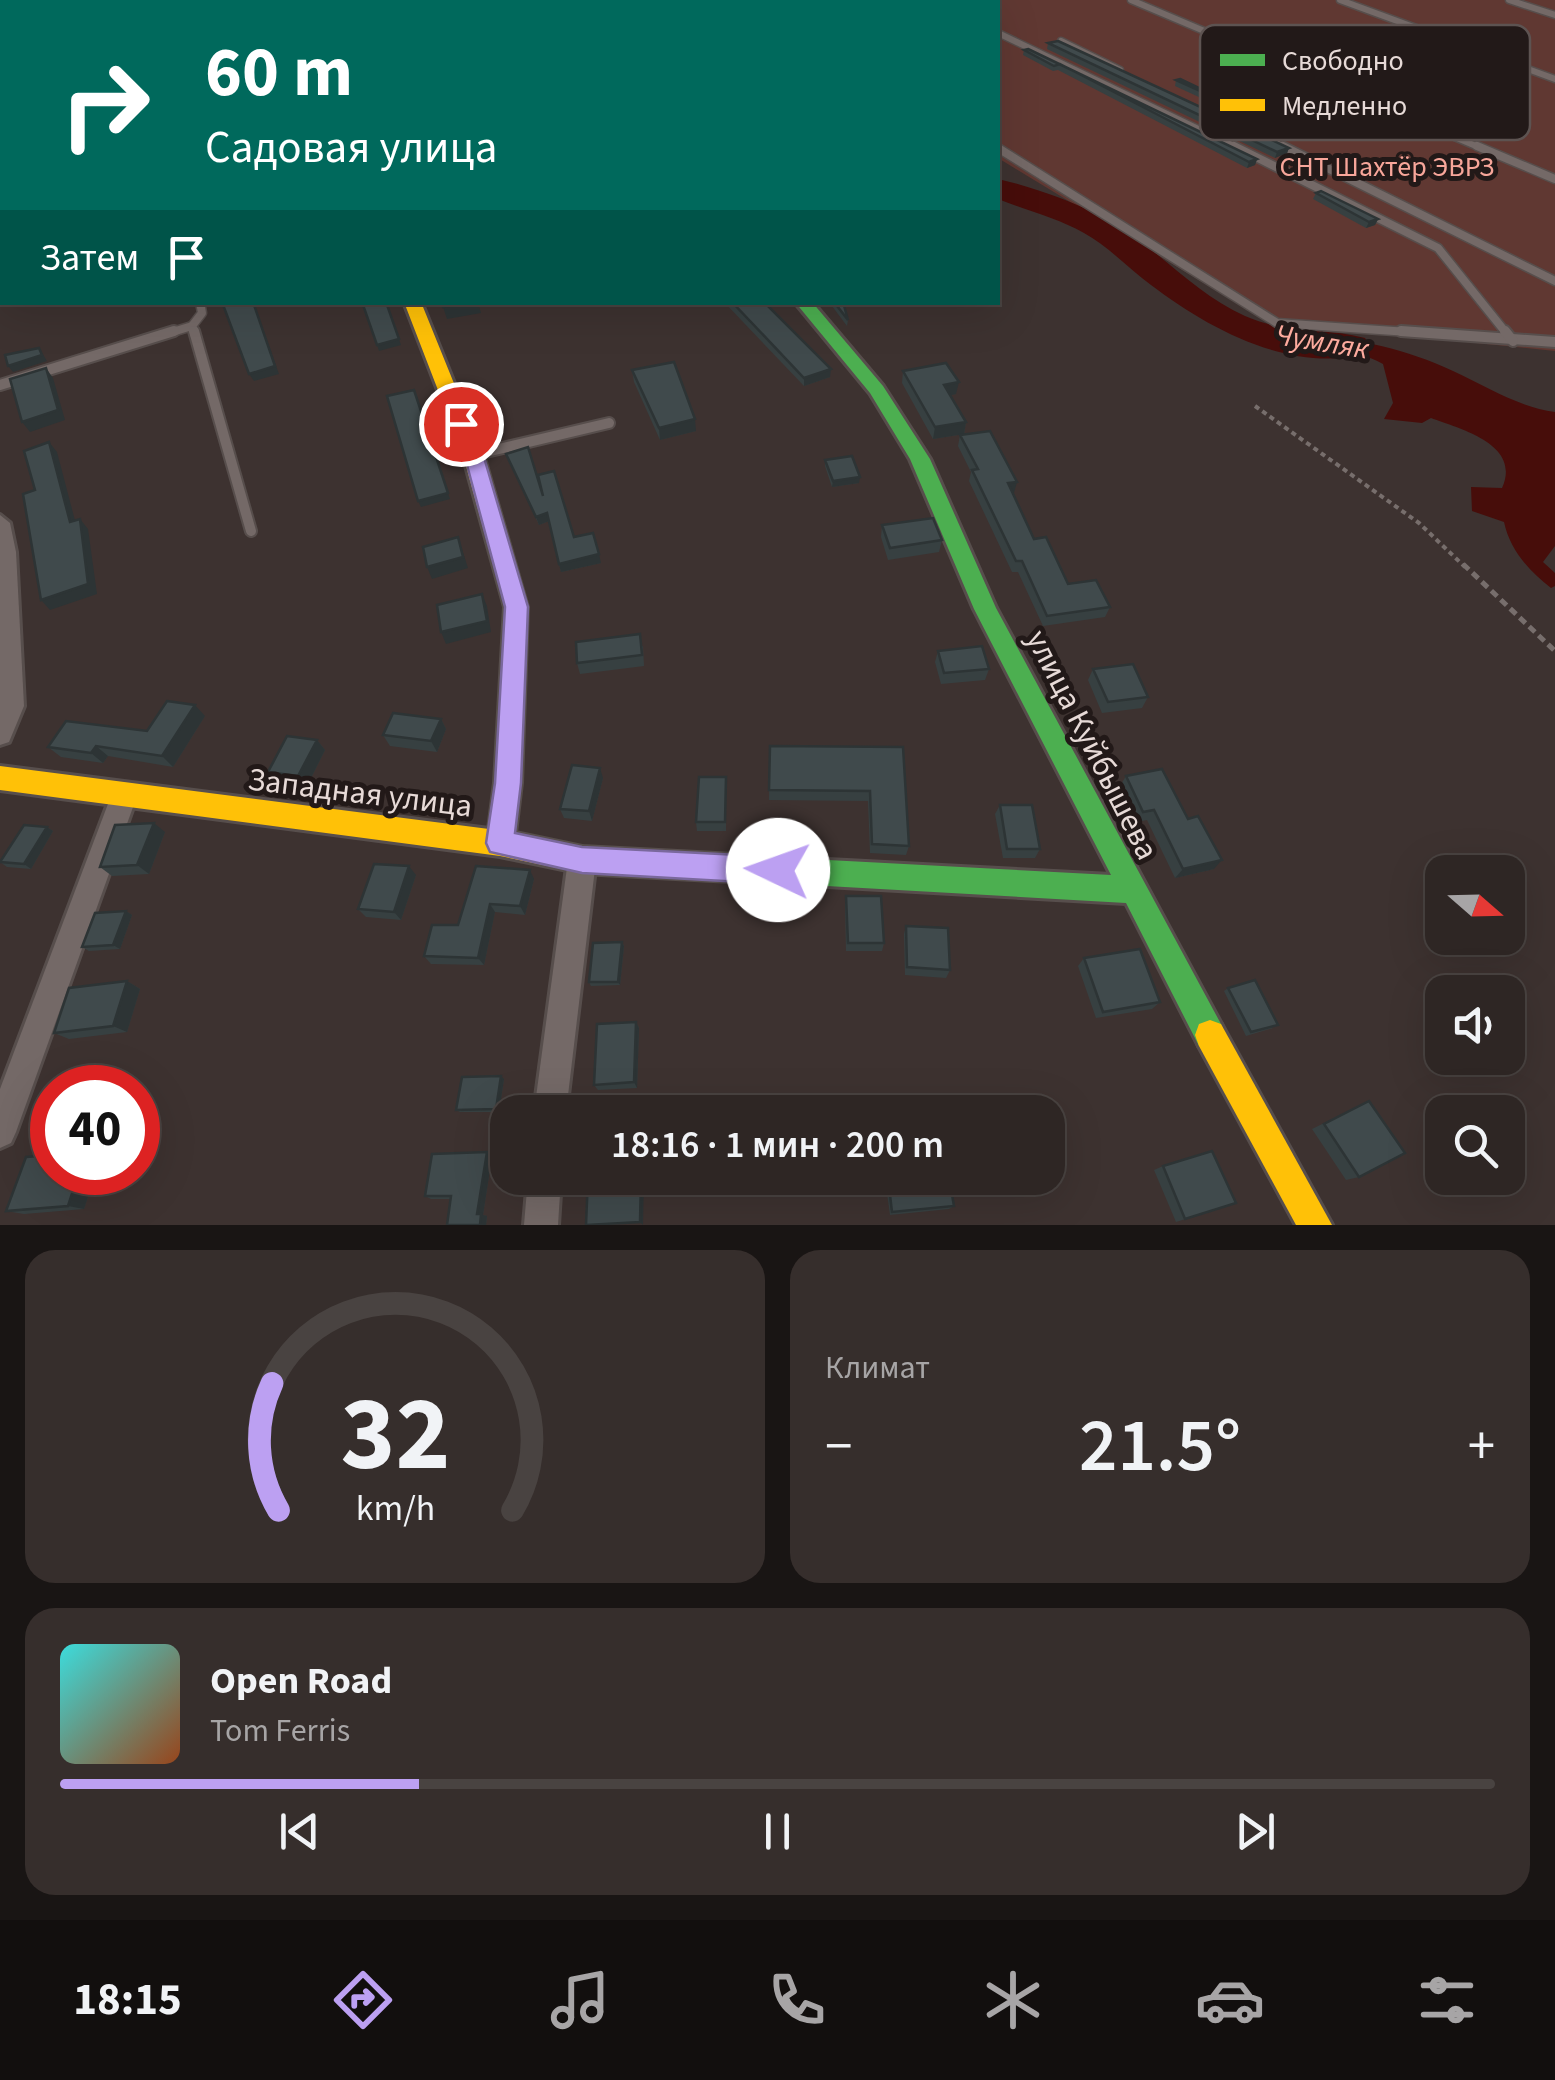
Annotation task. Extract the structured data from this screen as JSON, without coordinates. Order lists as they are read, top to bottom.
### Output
{
  "streets": {
    "street": ["улица Куйбышева", "Западная улица"]
  },
  "crossings": [
    ["улица Куйбышева", "Западная улица"]
  ],
  "water": ["Чумляк"],
  "parks": ["СНТ Шахтёр ЭВРЗ"],
  "legend": ["Свободно", "Медленно"],
  "north": "right",
  "page": {
    "turn": ["60 m", "Садовая улица"],
    "then": "Затем",
    "limit": "40",
    "trip": "18:16 · 1 мин · 200 m",
    "tile": "Климат",
    "heat": ["−", "21.5°", "+"],
    "song": ["Open Road", "Tom Ferris"],
    "tabs": "18:15",
    "gauge": ["32", "km/h"]
  }
}
